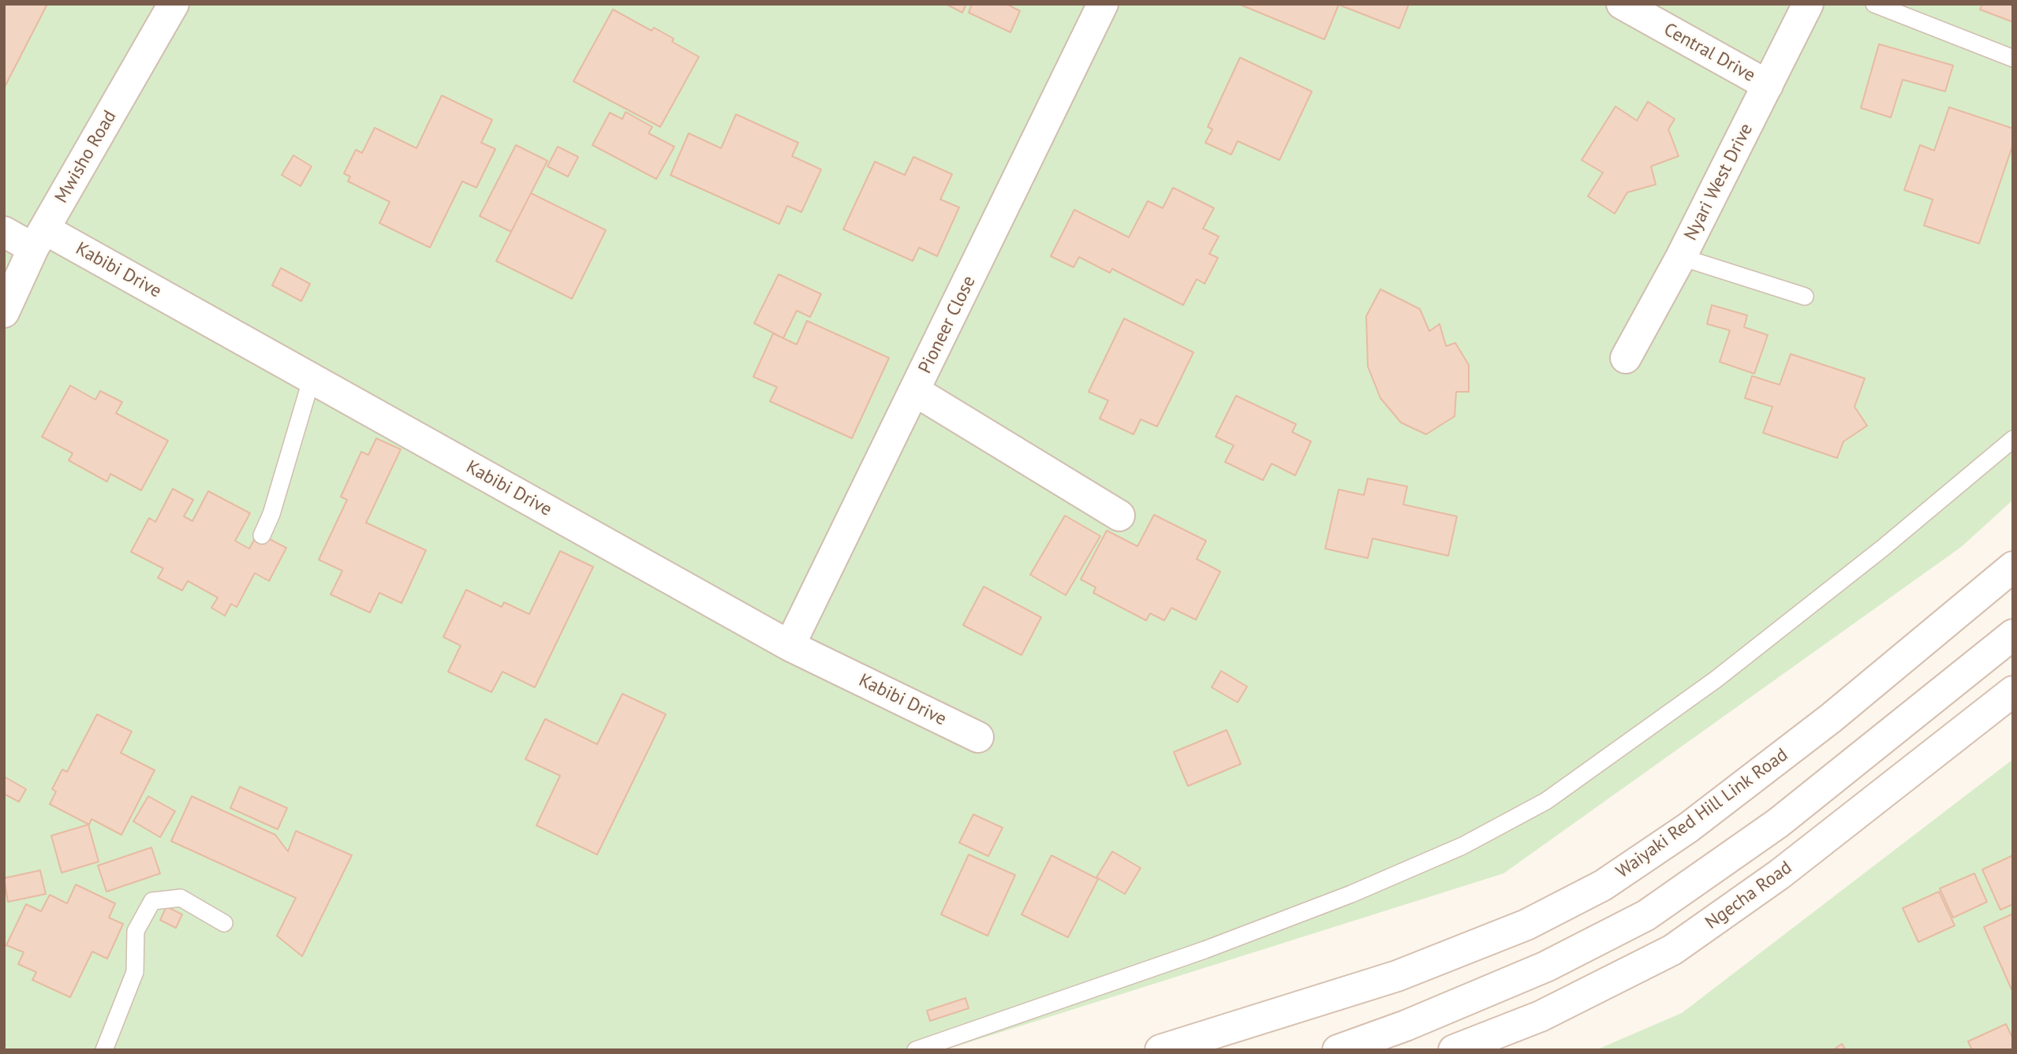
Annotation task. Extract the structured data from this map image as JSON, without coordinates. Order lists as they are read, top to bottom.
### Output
{
  "streets": {
    "street": [
      "Central Drive",
      "Mwisho Road",
      "Nyari West Drive",
      "Kabibi Drive",
      "Pioneer Close",
      "Waiyaki Red Hill Link Road",
      "Ngecha Road"
    ]
  },
  "crossings": [
    ["Central Drive", "Nyari West Drive"],
    ["Mwisho Road", "Kabibi Drive"],
    ["Kabibi Drive", "Pioneer Close"]
  ]
}
